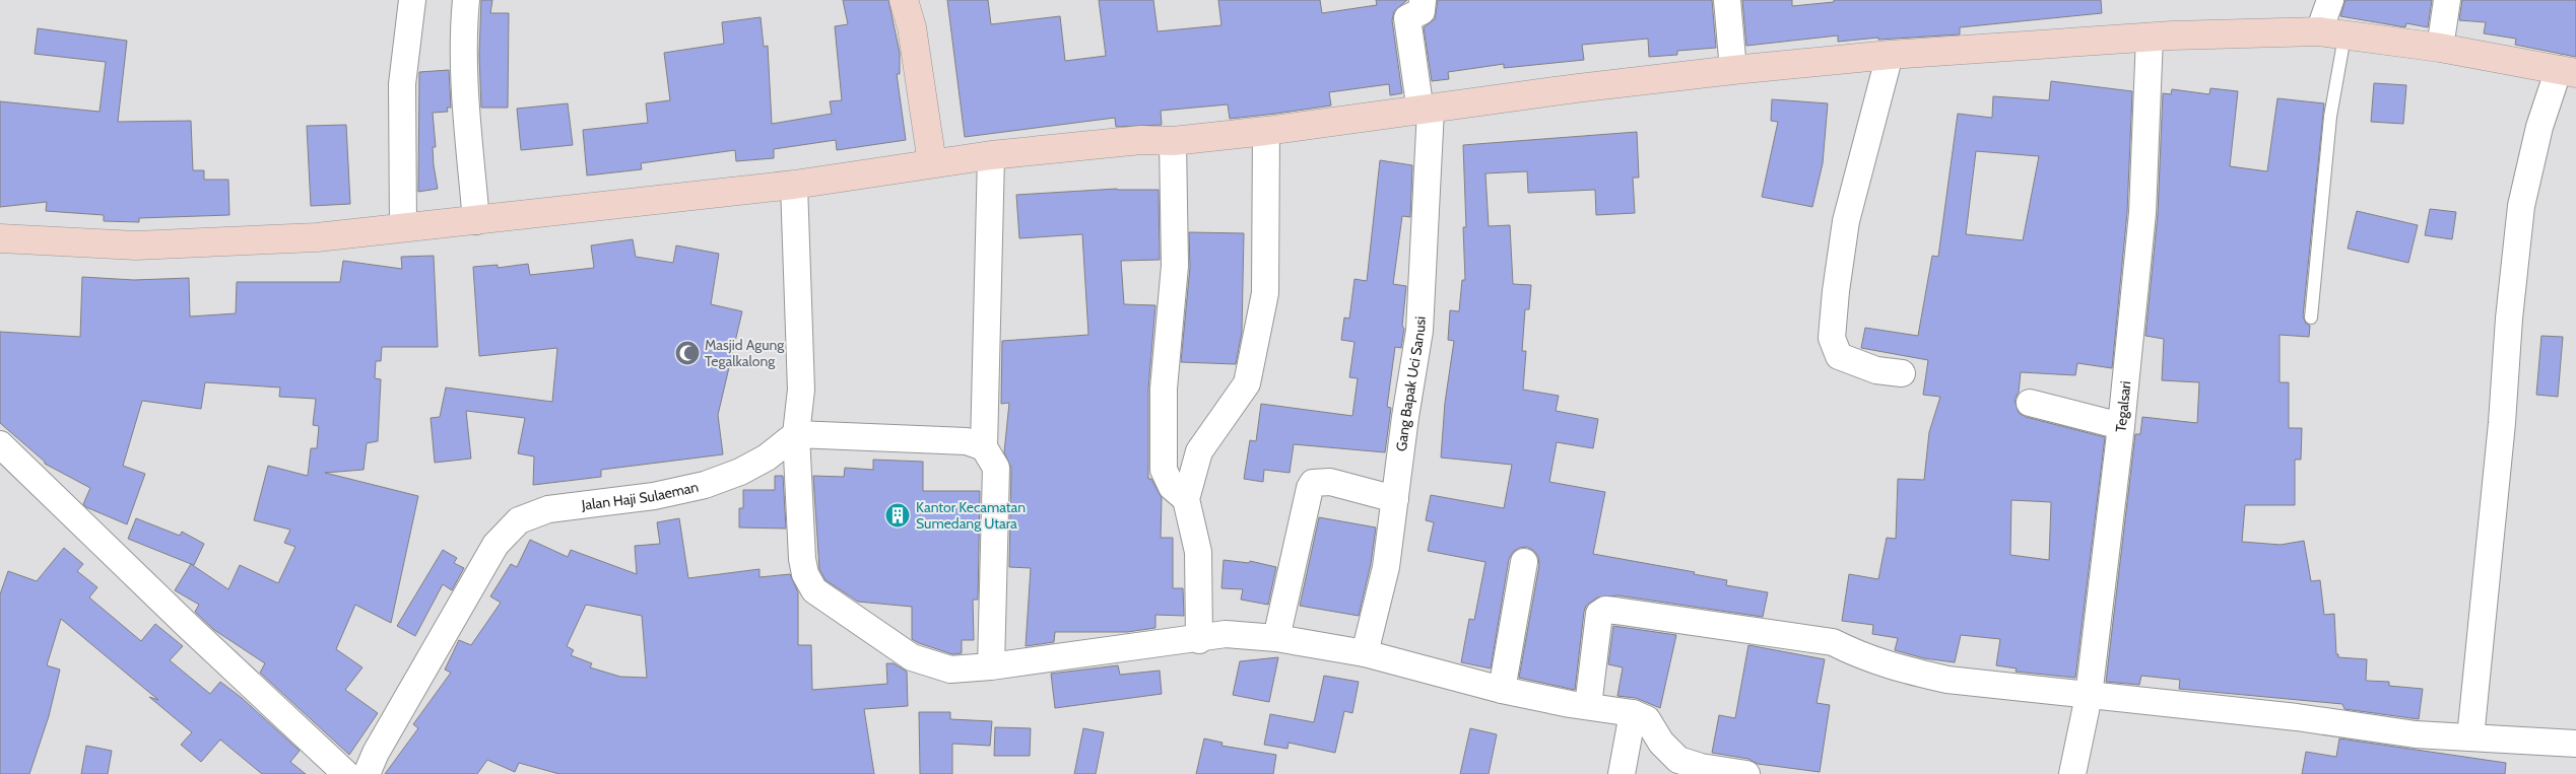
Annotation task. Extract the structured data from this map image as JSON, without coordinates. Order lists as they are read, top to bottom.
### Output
{
  "streets": {
    "street": ["Gang Bapak Uci Sanusi", "Tegalsari", "Jalan Haji Sulaeman"]
  },
  "places": {
    "mosque": ["Masjid Agung Tegalkalong"],
    "building": ["Kantor Kecamatan Sumedang Utara"]
  }
}
